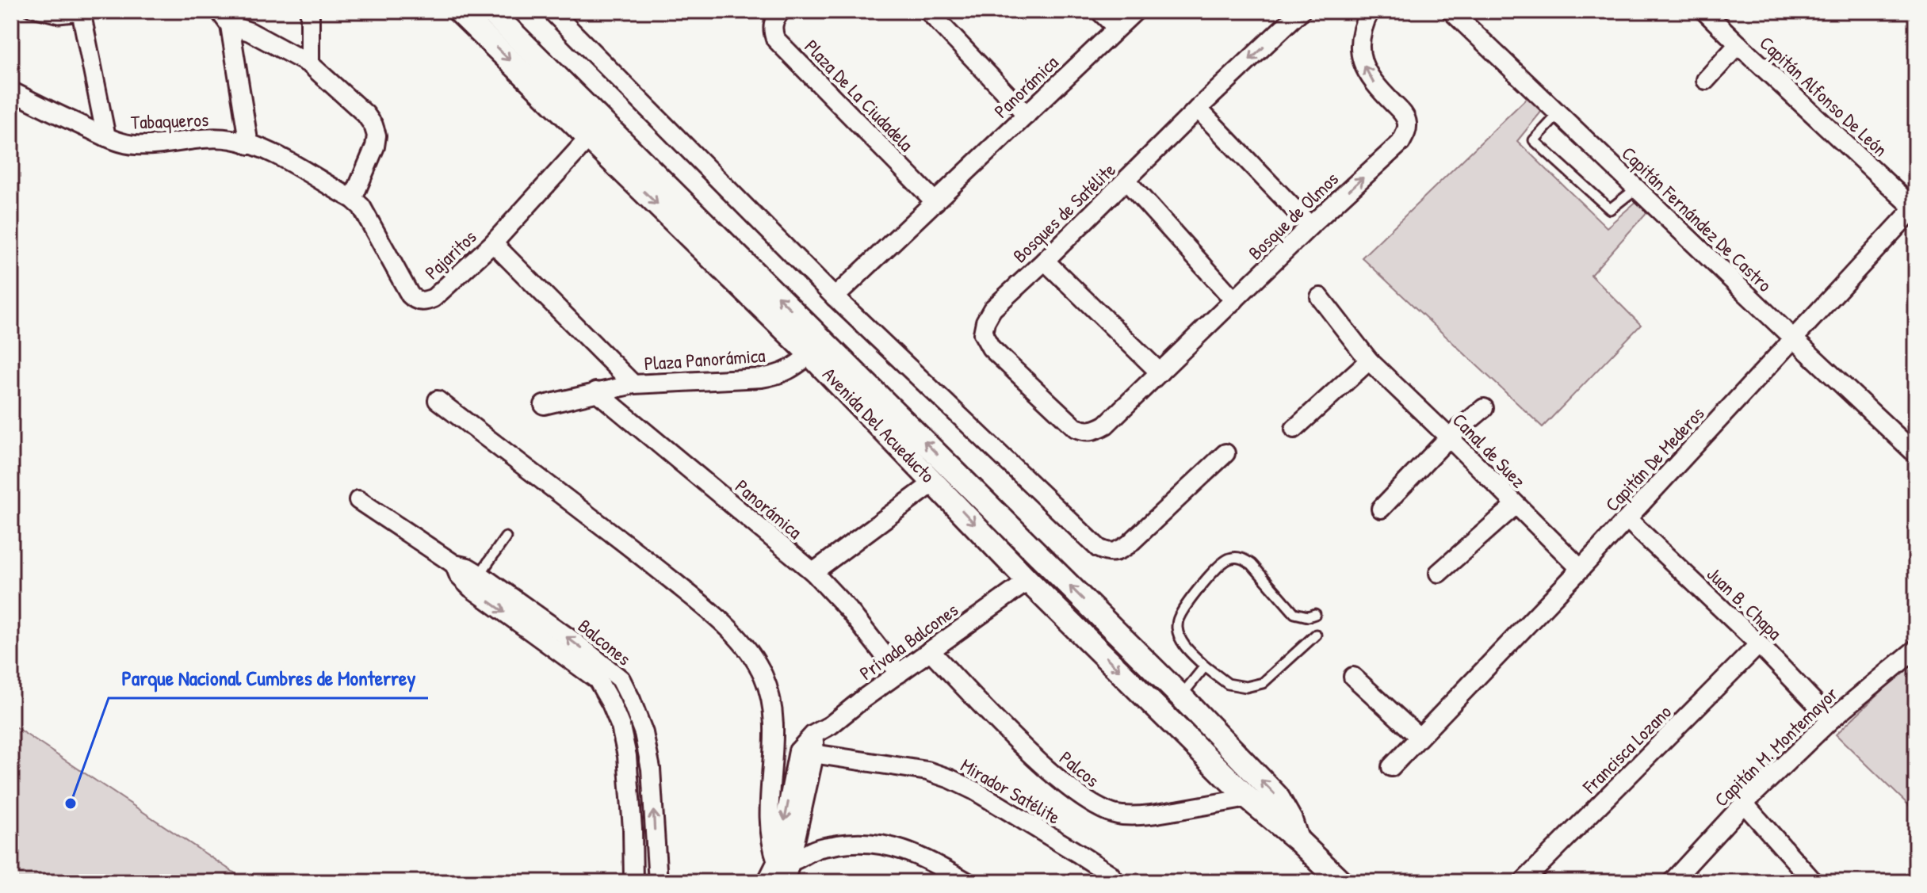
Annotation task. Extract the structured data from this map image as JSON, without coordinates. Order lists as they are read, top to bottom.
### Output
{
  "streets": {
    "street": [
      "Panorámica",
      "Plaza De La Ciudadela",
      "Capitán Alfonso De León",
      "Tabaqueros",
      "Bosques de Satélite",
      "Bosque de Olmos",
      "Capitán Fernández De Castro",
      "Pajaritos",
      "Plaza Panorámica",
      "Avenida Del Acueducto",
      "Canal de Suez",
      "Capitán De Mederos",
      "Juan B. Chapa",
      "Privada Balcones",
      "Balcones",
      "Capitán M. Montemayor",
      "Francisca Lozano",
      "Palcos",
      "Mirador Satélite"
    ]
  },
  "crossings": [
    ["Panorámica", "Plaza De La Ciudadela"],
    ["Panorámica", "Plaza Panorámica"],
    ["Panorámica", "Privada Balcones"],
    ["Capitán Alfonso De León", "Capitán De Mederos"],
    ["Tabaqueros", "Pajaritos"],
    ["Bosques de Satélite", "Bosque de Olmos"],
    ["Capitán Fernández De Castro", "Capitán De Mederos"],
    ["Pajaritos", "Avenida Del Acueducto"],
    ["Plaza Panorámica", "Avenida Del Acueducto"],
    ["Avenida Del Acueducto", "Privada Balcones"],
    ["Avenida Del Acueducto", "Palcos"],
    ["Canal de Suez", "Capitán De Mederos"],
    ["Capitán De Mederos", "Juan B. Chapa"],
    ["Juan B. Chapa", "Capitán M. Montemayor"],
    ["Juan B. Chapa", "Francisca Lozano"],
    ["Privada Balcones", "Palcos"],
    ["Privada Balcones", "Mirador Satélite"]
  ],
  "one_way": ["Bosque de Olmos"],
  "places": ["Parque Nacional Cumbres de Monterrey"]
}
